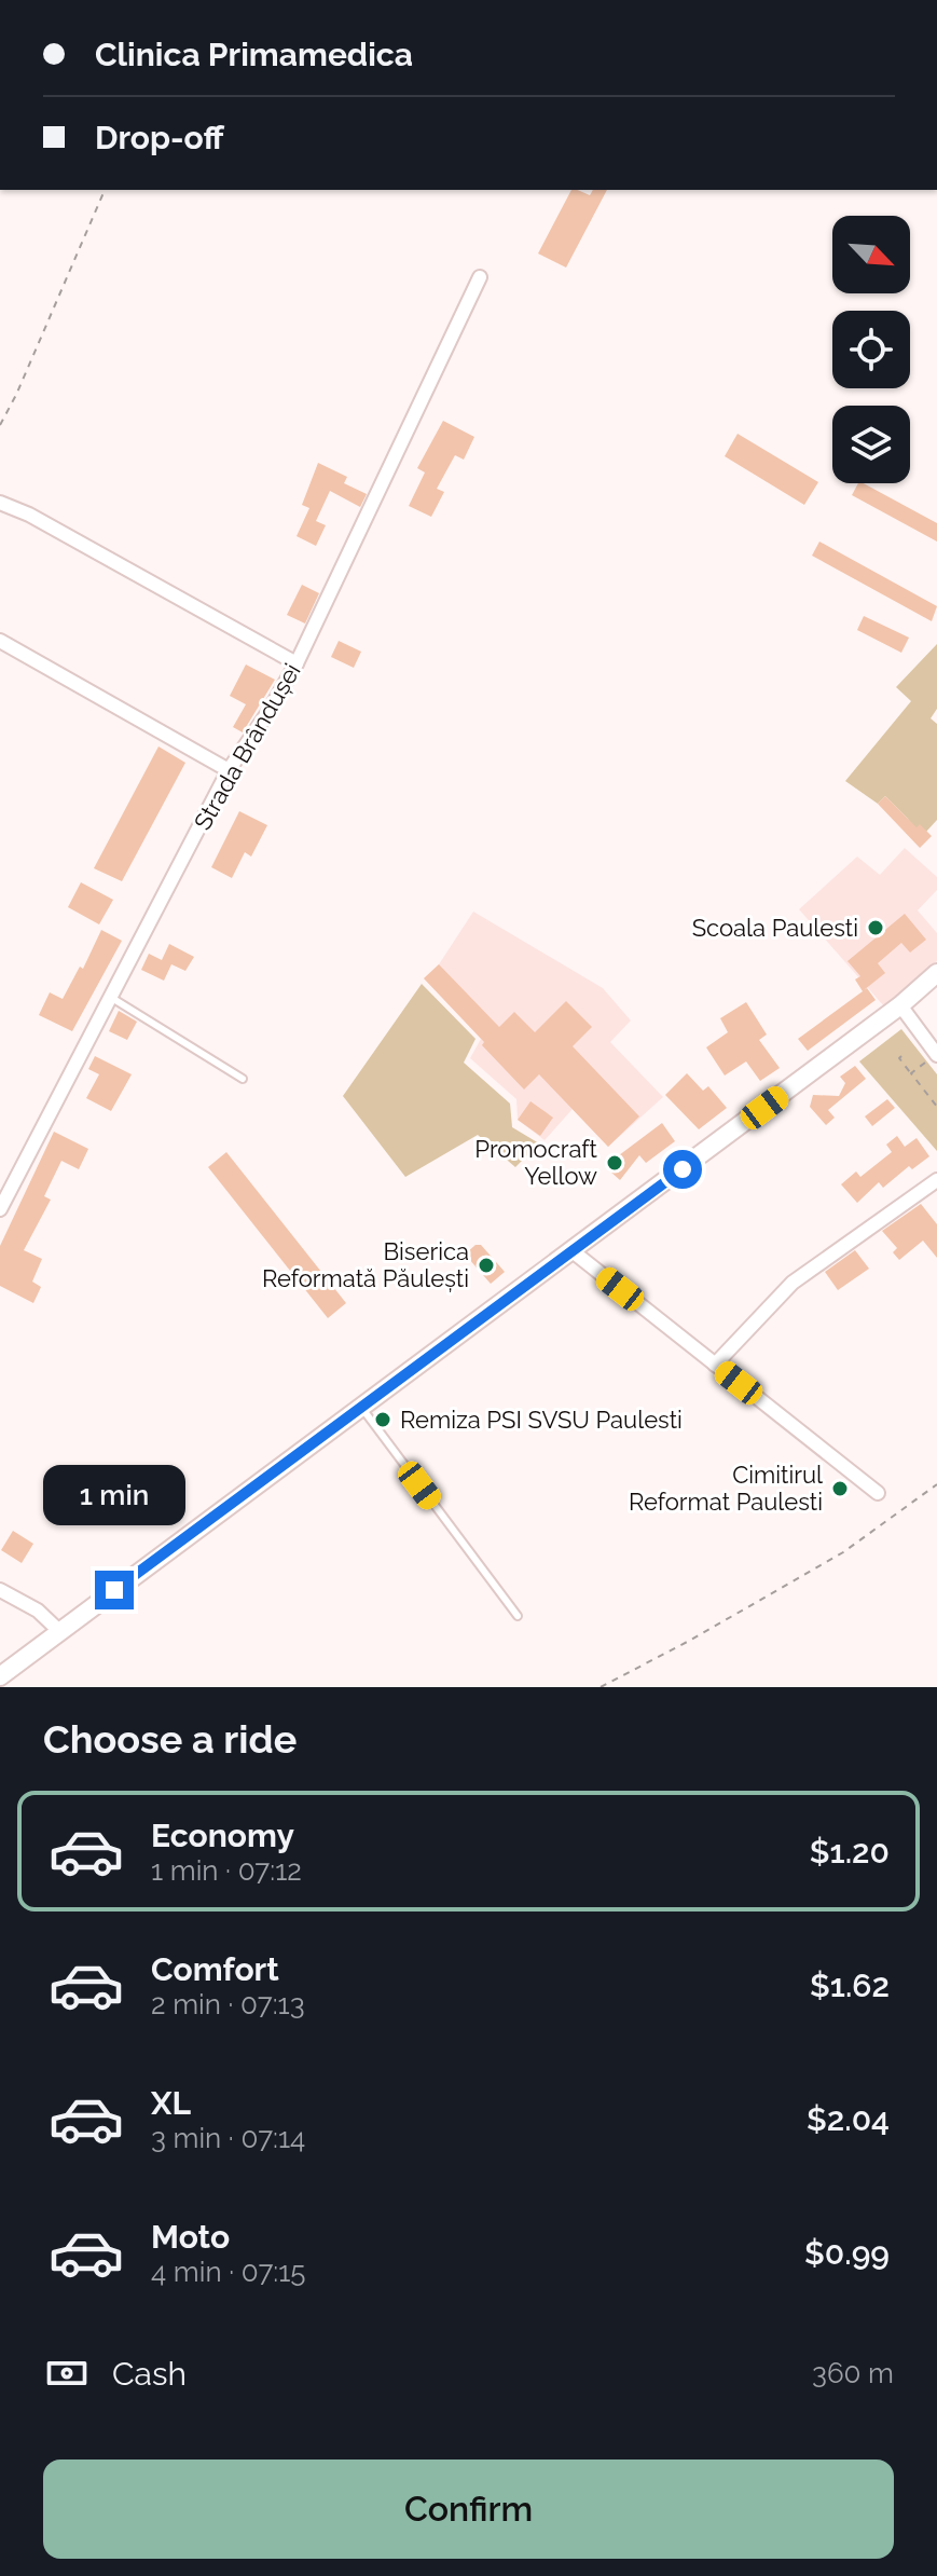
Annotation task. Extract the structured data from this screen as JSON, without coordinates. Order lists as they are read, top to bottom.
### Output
{
  "streets": {
    "street": ["Strada Brândușei"]
  },
  "places": [
    "Scoala Paulesti",
    "Promocraft Yellow",
    "Biserica Reformată Păulești",
    "Remiza PSI SVSU Paulesti",
    "Cimitirul Reformat Paulesti"
  ],
  "north": "bottom right",
  "page": {
    "banner": ["Clinica Primamedica", "Drop-off"],
    "bubble": "1 min",
    "heading": "Choose a ride",
    "list": [
      {
        "name": "Economy",
        "note": "1 min · 07:12",
        "value": "$1.20"
      },
      {
        "name": "Comfort",
        "note": "2 min · 07:13",
        "value": "$1.62"
      },
      {
        "name": "XL",
        "note": "3 min · 07:14",
        "value": "$2.04"
      },
      {
        "name": "Moto",
        "note": "4 min · 07:15",
        "value": "$0.99"
      }
    ],
    "pay": ["Cash", "360 m"],
    "buttons": "Confirm"
  }
}
